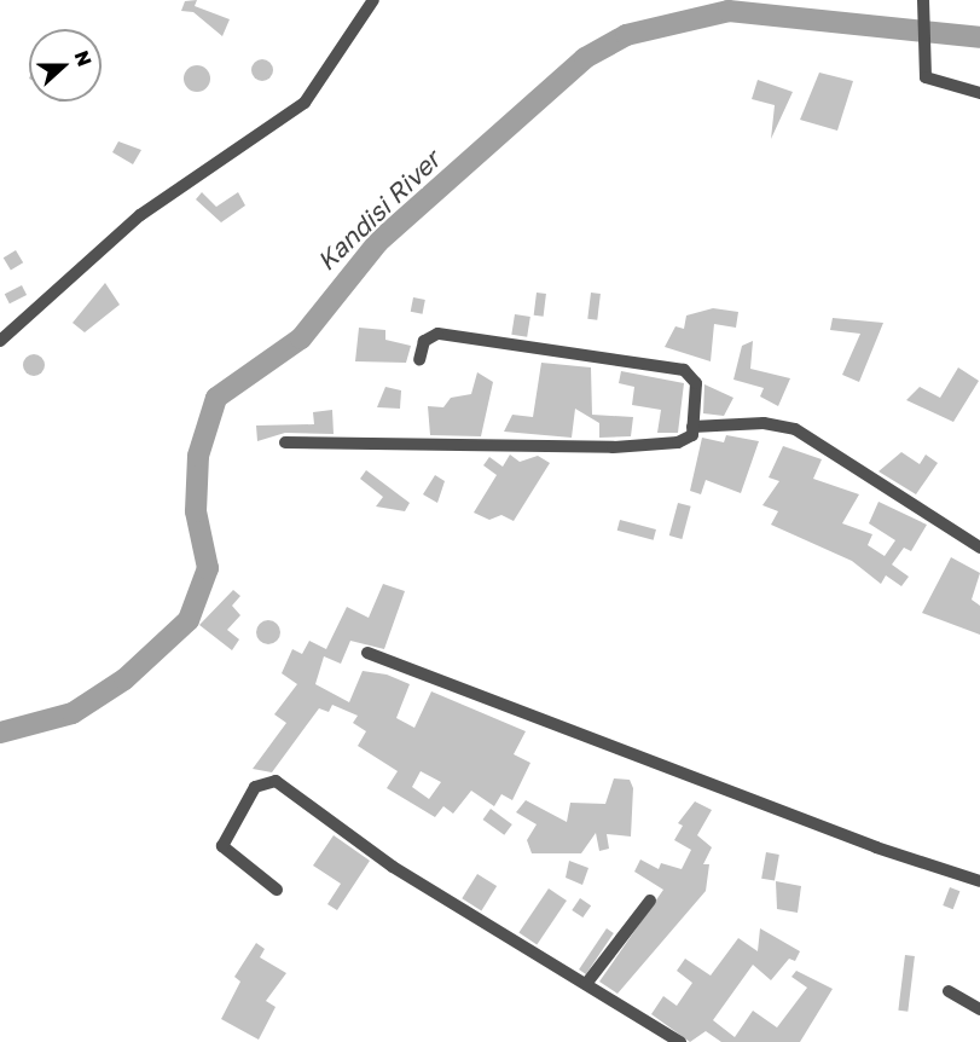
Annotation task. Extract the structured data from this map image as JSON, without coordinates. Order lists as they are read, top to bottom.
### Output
{
  "water": ["Kandisi River"],
  "north": "right"
}
